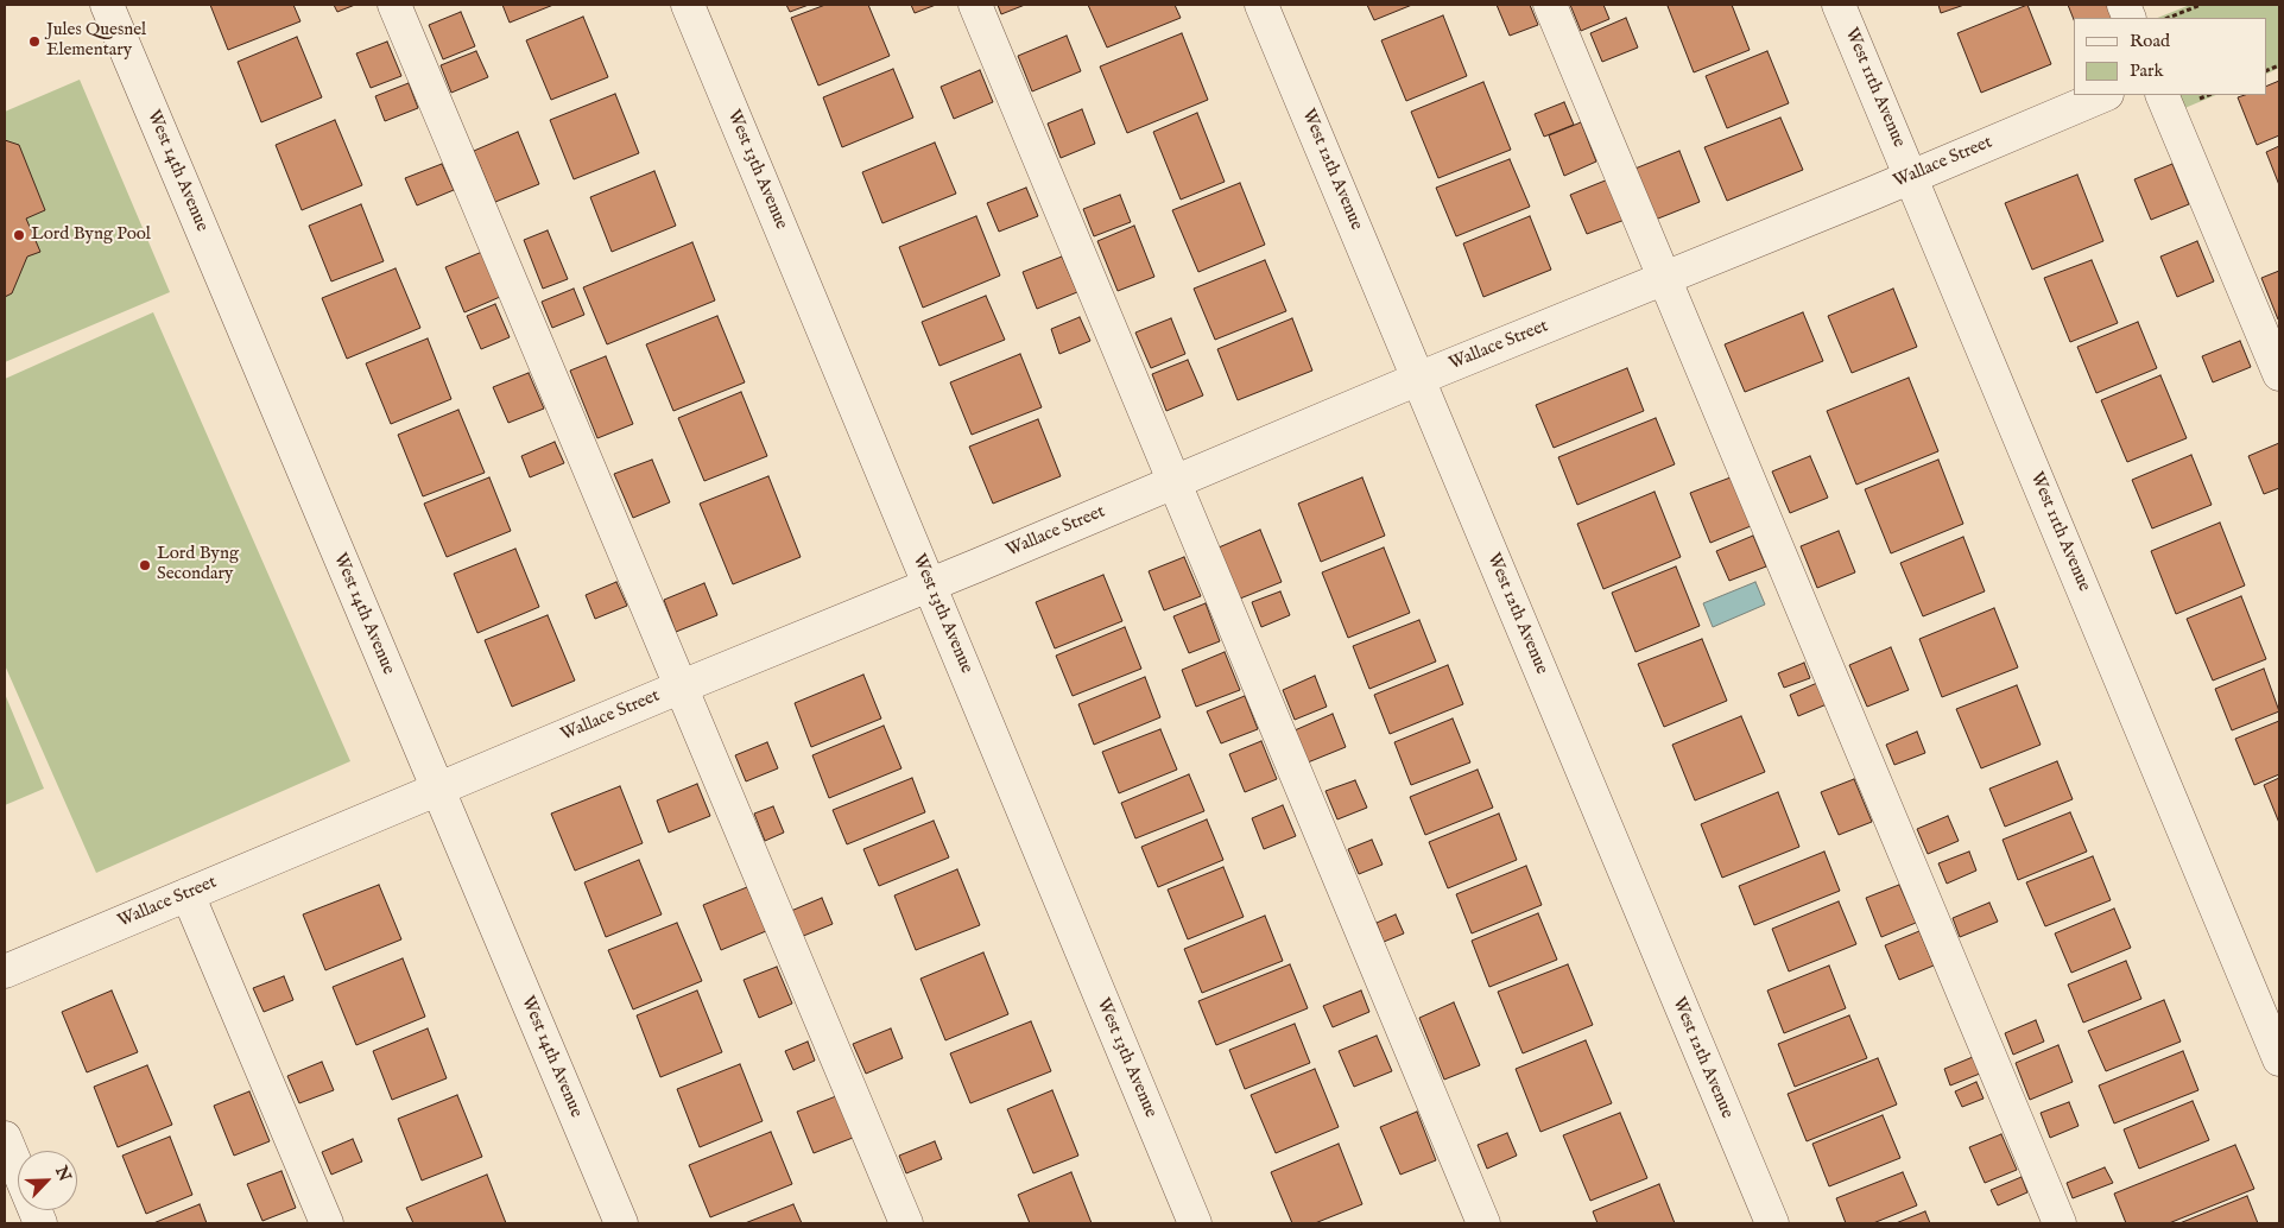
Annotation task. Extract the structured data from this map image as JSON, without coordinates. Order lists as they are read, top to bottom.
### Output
{
  "streets": {
    "street": [
      "West 11th Avenue",
      "Wallace Street",
      "West 13th Avenue",
      "West 12th Avenue",
      "West 14th Avenue"
    ]
  },
  "crossings": [
    ["West 11th Avenue", "Wallace Street"],
    ["Wallace Street", "West 13th Avenue"],
    ["Wallace Street", "West 12th Avenue"],
    ["Wallace Street", "West 14th Avenue"]
  ],
  "places": ["Jules Quesnel Elementary", "Lord Byng Pool", "Lord Byng Secondary"],
  "legend": ["Road", "Park"],
  "north": "top right"
}
